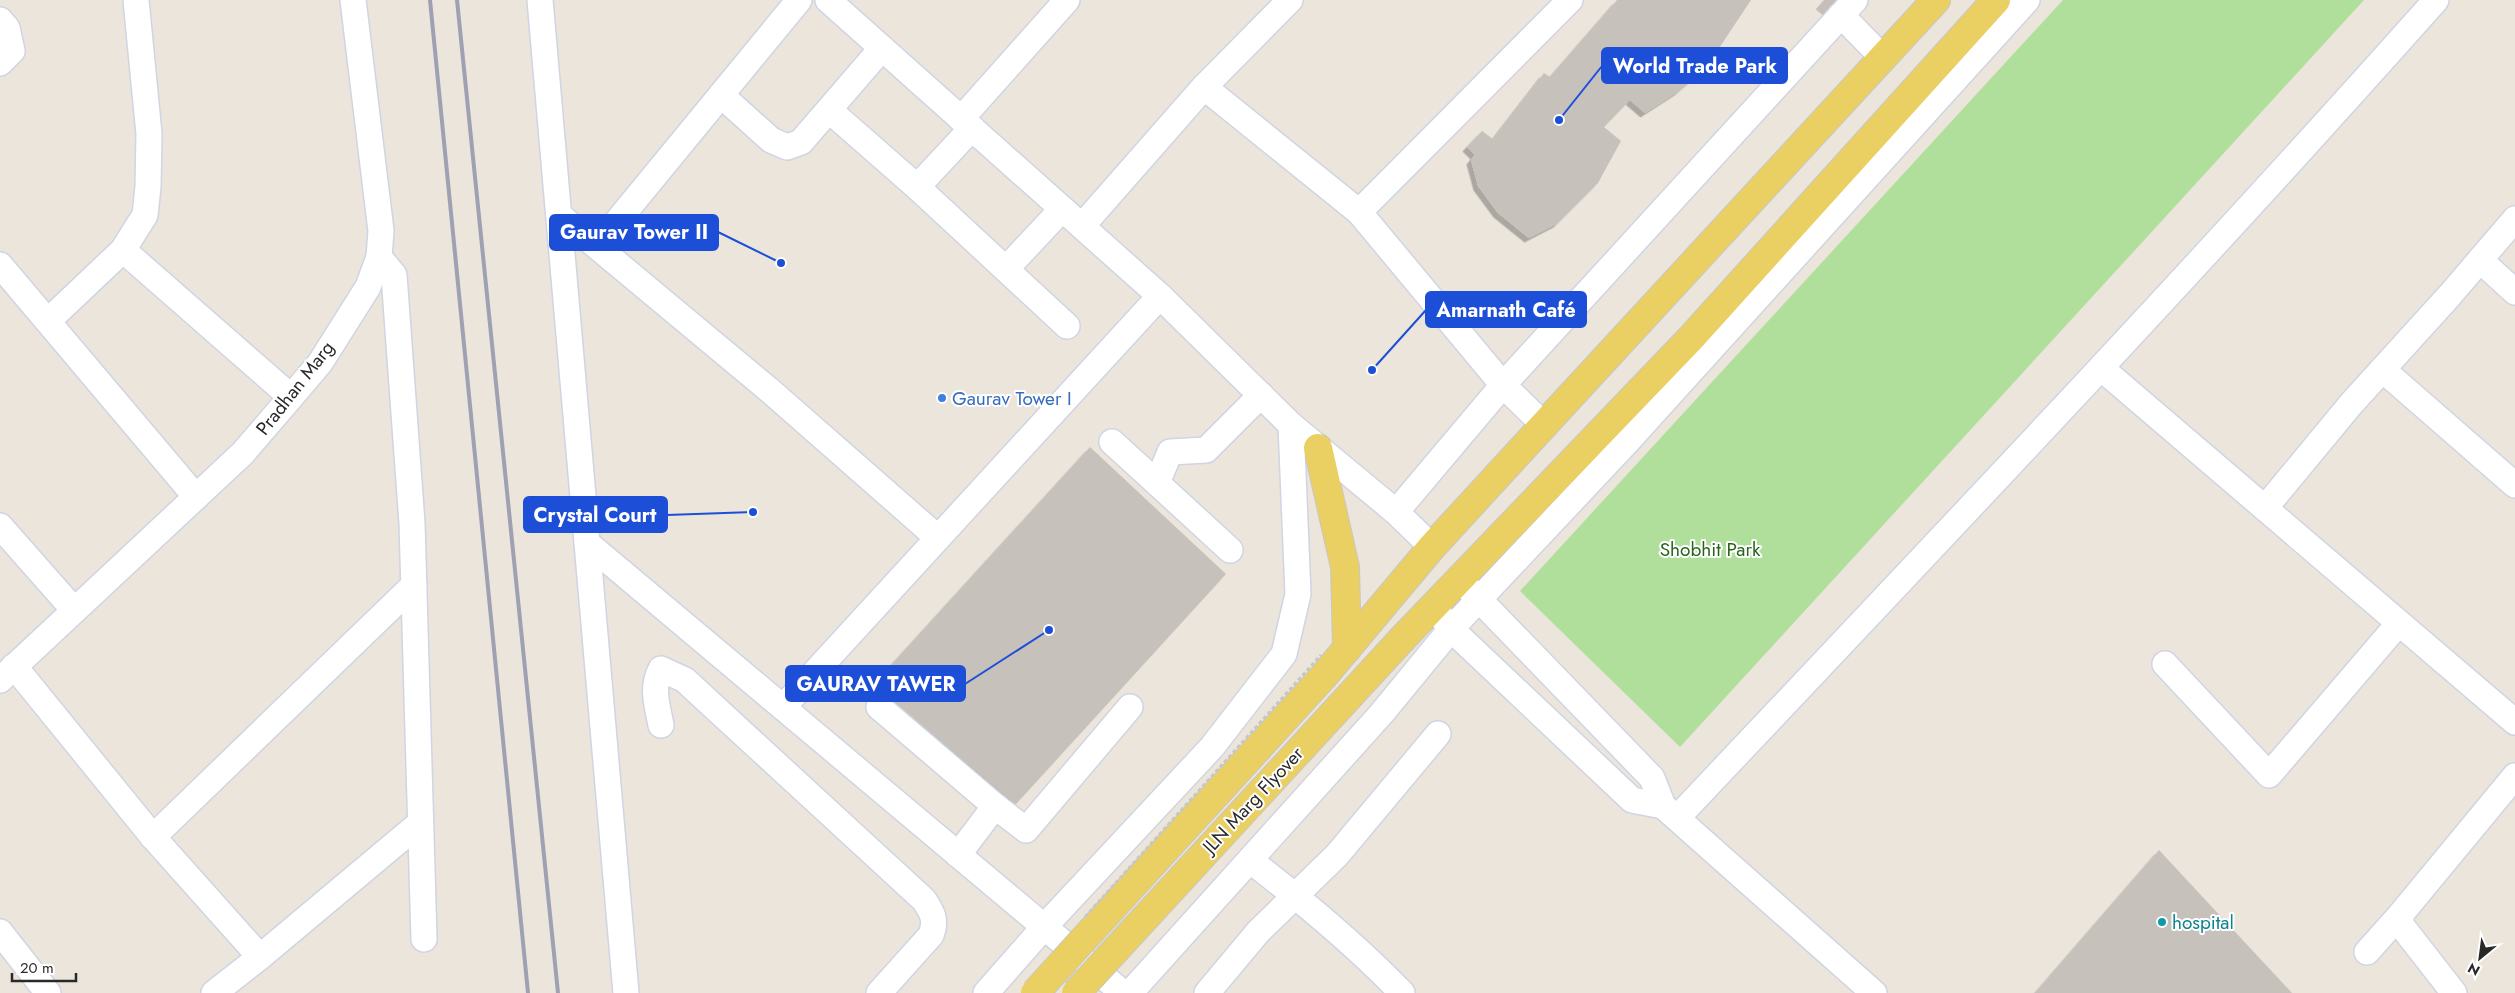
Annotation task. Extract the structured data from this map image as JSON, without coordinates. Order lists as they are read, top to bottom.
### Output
{
  "streets": {
    "main road": ["JLN Marg Flyover"],
    "street": ["Pradhan Marg"]
  },
  "parks": ["Shobhit Park"],
  "places": [
    "World Trade Park",
    "Gaurav Tower II",
    "Amarnath Café",
    "Gaurav Tower I",
    "Crystal Court",
    "GAURAV TAWER",
    "hospital"
  ],
  "scale_bar": "20 m",
  "north": "bottom left"
}
